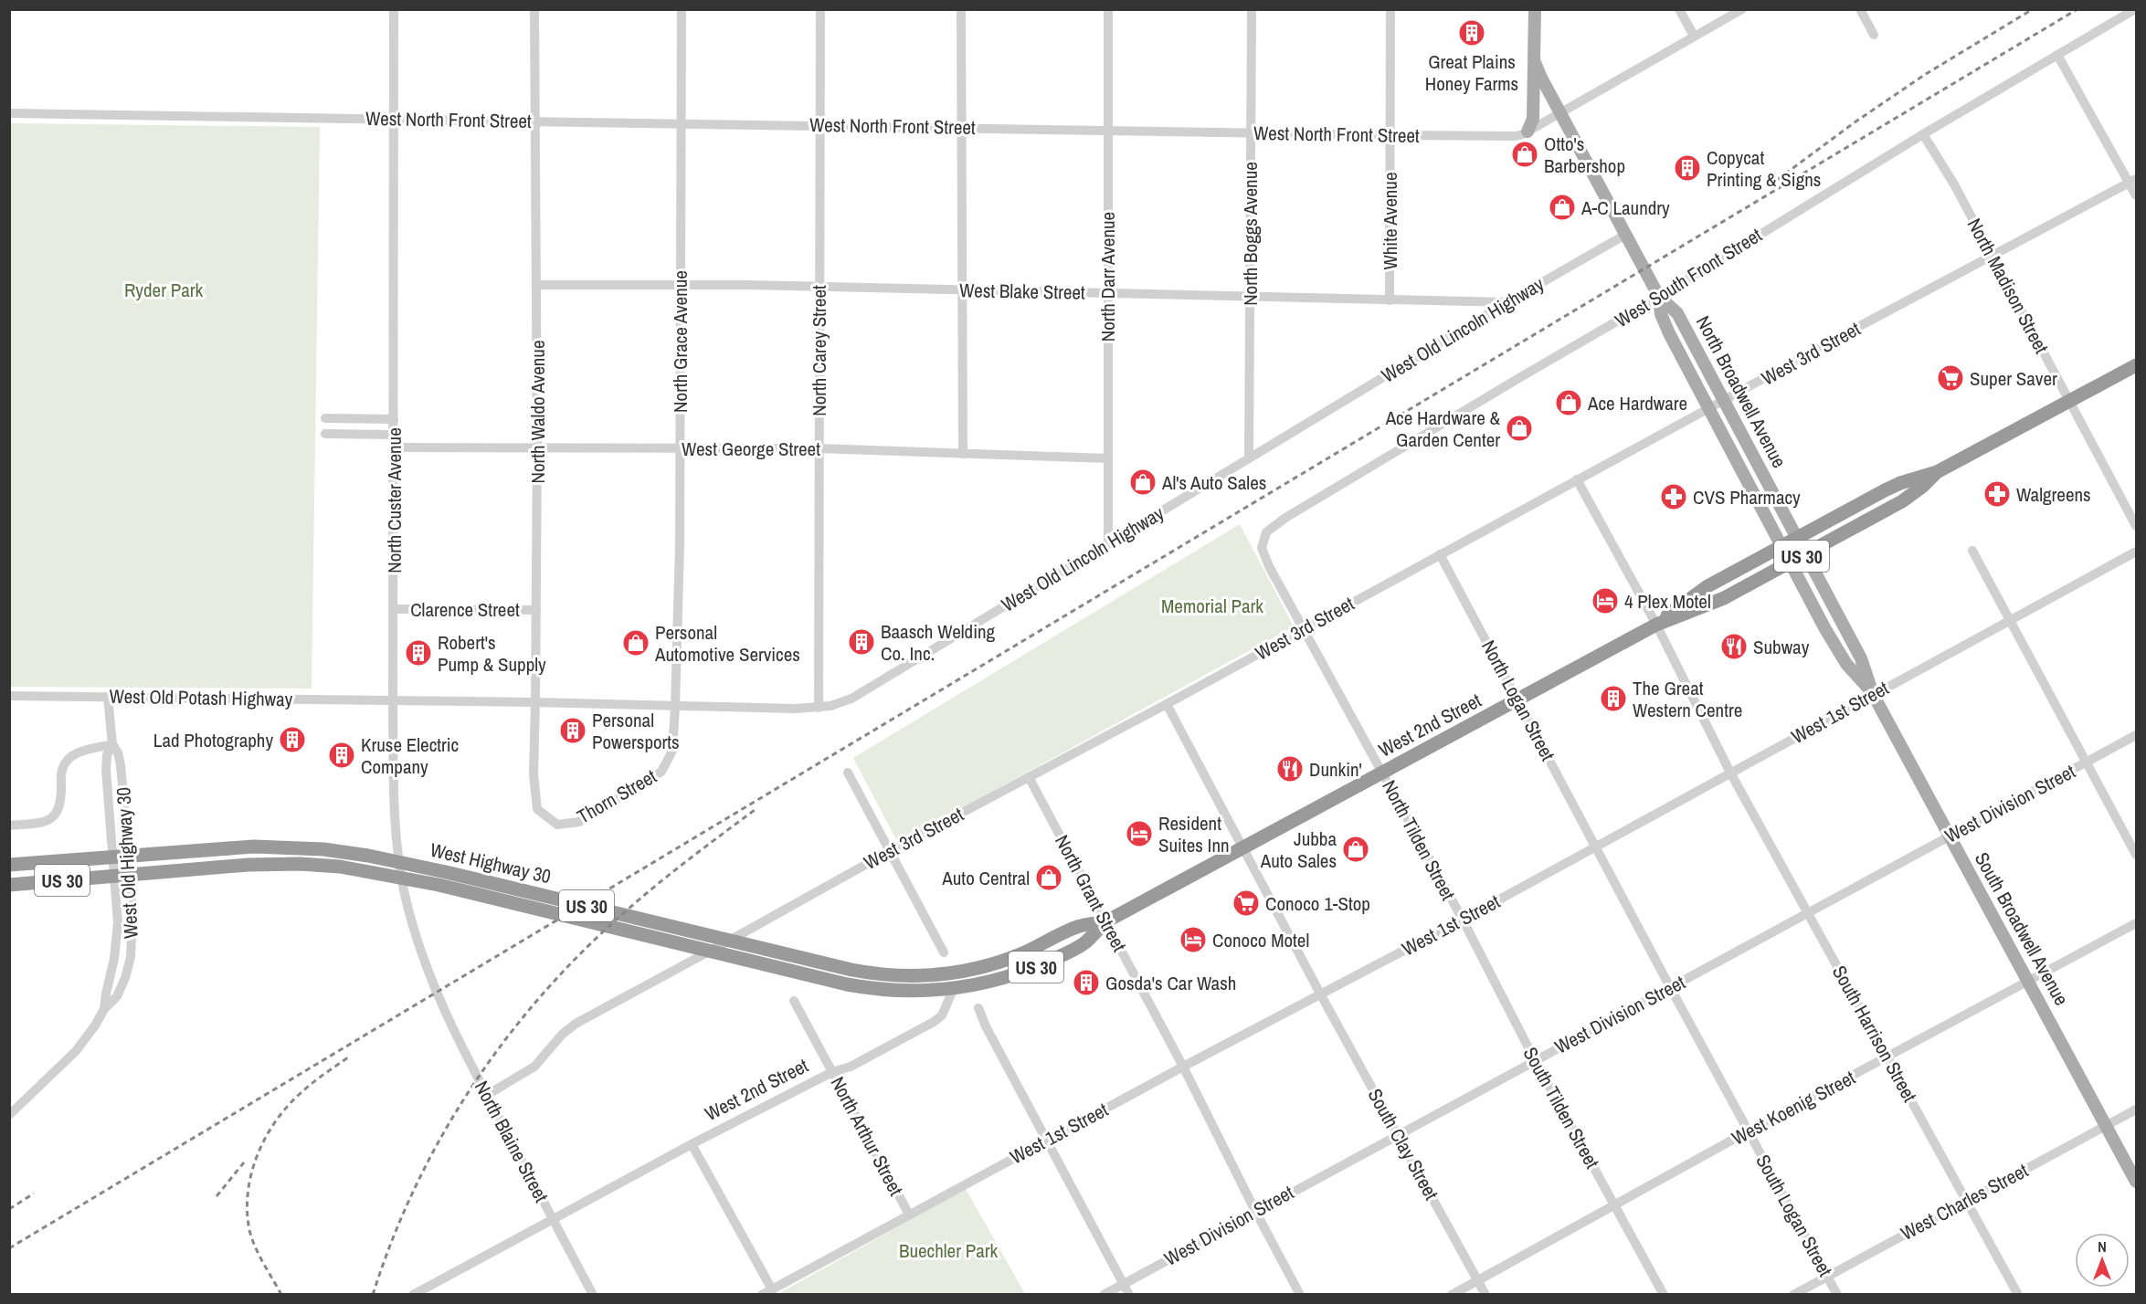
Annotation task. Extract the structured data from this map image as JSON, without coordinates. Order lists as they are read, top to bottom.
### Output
{
  "streets": {
    "highway": ["US 30", "West 2nd Street", "West Highway 30"],
    "main road": ["North Broadwell Avenue", "South Broadwell Avenue"],
    "street": [
      "West North Front Street",
      "White Avenue",
      "North Boggs Avenue",
      "North Darr Avenue",
      "West South Front Street",
      "North Madison Street",
      "West Blake Street",
      "West Old Lincoln Highway",
      "North Grace Avenue",
      "North Carey Street",
      "West 3rd Street",
      "North Waldo Avenue",
      "West George Street",
      "North Custer Avenue",
      "Clarence Street",
      "West Old Potash Highway",
      "North Logan Street",
      "West 1st Street",
      "Thorn Street",
      "West Division Street",
      "North Tilden Street",
      "West Old Highway 30",
      "North Grant Street",
      "South Harrison Street",
      "South Tilden Street",
      "West Koenig Street",
      "North Arthur Street",
      "North Blaine Street",
      "South Clay Street",
      "West Charles Street",
      "South Logan Street"
    ]
  },
  "crossings": [
    ["West North Front Street", "White Avenue"],
    ["West North Front Street", "North Boggs Avenue"],
    ["West North Front Street", "North Darr Avenue"],
    ["West North Front Street", "North Grace Avenue"],
    ["West North Front Street", "North Carey Street"],
    ["West North Front Street", "North Broadwell Avenue"],
    ["West North Front Street", "North Waldo Avenue"],
    ["West North Front Street", "North Custer Avenue"],
    ["White Avenue", "West Blake Street"],
    ["North Boggs Avenue", "West Blake Street"],
    ["North Boggs Avenue", "West Old Lincoln Highway"],
    ["North Darr Avenue", "West Blake Street"],
    ["North Darr Avenue", "West Old Lincoln Highway"],
    ["North Darr Avenue", "West George Street"],
    ["West South Front Street", "North Madison Street"],
    ["West South Front Street", "North Broadwell Avenue"],
    ["West South Front Street", "North Tilden Street"],
    ["North Madison Street", "West 3rd Street"],
    ["North Madison Street", "West 2nd Street"],
    ["West Blake Street", "West Old Lincoln Highway"],
    ["West Blake Street", "North Grace Avenue"],
    ["West Blake Street", "North Carey Street"],
    ["West Blake Street", "North Waldo Avenue"],
    ["West Old Lincoln Highway", "North Grace Avenue"],
    ["West Old Lincoln Highway", "North Carey Street"],
    ["West Old Lincoln Highway", "North Broadwell Avenue"],
    ["West Old Lincoln Highway", "North Waldo Avenue"],
    ["West Old Lincoln Highway", "North Custer Avenue"],
    ["West Old Lincoln Highway", "West Old Potash Highway"],
    ["North Grace Avenue", "West George Street"],
    ["North Grace Avenue", "Thorn Street"],
    ["North Carey Street", "West George Street"],
    ["West 3rd Street", "North Broadwell Avenue"],
    ["West 3rd Street", "North Logan Street"],
    ["West 3rd Street", "North Tilden Street"],
    ["West 3rd Street", "North Grant Street"],
    ["West 3rd Street", "South Harrison Street"],
    ["West 3rd Street", "North Blaine Street"],
    ["West 3rd Street", "South Clay Street"],
    ["North Broadwell Avenue", "West 1st Street"],
    ["North Broadwell Avenue", "West 2nd Street"],
    ["North Broadwell Avenue", "South Broadwell Avenue"],
    ["North Waldo Avenue", "West George Street"],
    ["North Waldo Avenue", "Clarence Street"],
    ["North Waldo Avenue", "Thorn Street"],
    ["West George Street", "North Custer Avenue"],
    ["North Custer Avenue", "Clarence Street"],
    ["North Custer Avenue", "West Old Potash Highway"],
    ["North Custer Avenue", "North Blaine Street"],
    ["West Old Potash Highway", "West Old Highway 30"],
    ["North Logan Street", "West 1st Street"],
    ["North Logan Street", "West 2nd Street"],
    ["North Logan Street", "South Logan Street"],
    ["West 1st Street", "North Tilden Street"],
    ["West 1st Street", "North Grant Street"],
    ["West 1st Street", "South Broadwell Avenue"],
    ["West 1st Street", "South Harrison Street"],
    ["West 1st Street", "South Tilden Street"],
    ["West 1st Street", "North Arthur Street"],
    ["West 1st Street", "South Clay Street"],
    ["West 1st Street", "South Logan Street"],
    ["West 2nd Street", "North Tilden Street"],
    ["West 2nd Street", "West Highway 30"],
    ["West 2nd Street", "North Grant Street"],
    ["West 2nd Street", "South Harrison Street"],
    ["West 2nd Street", "North Arthur Street"],
    ["West 2nd Street", "North Blaine Street"],
    ["West 2nd Street", "South Clay Street"],
    ["West Division Street", "North Grant Street"],
    ["West Division Street", "South Broadwell Avenue"],
    ["West Division Street", "South Harrison Street"],
    ["West Division Street", "South Tilden Street"],
    ["West Division Street", "South Clay Street"],
    ["West Division Street", "South Logan Street"],
    ["North Tilden Street", "South Tilden Street"],
    ["West Old Highway 30", "West Highway 30"],
    ["South Broadwell Avenue", "West Koenig Street"],
    ["South Broadwell Avenue", "West Charles Street"],
    ["South Harrison Street", "West Koenig Street"],
    ["South Harrison Street", "West Charles Street"],
    ["South Tilden Street", "West Koenig Street"],
    ["West Koenig Street", "South Clay Street"],
    ["West Koenig Street", "South Logan Street"],
    ["West Charles Street", "South Logan Street"]
  ],
  "parks": ["Ryder Park", "Memorial Park", "Buechler Park"],
  "places": {
    "building": [
      "Great Plains Honey Farms",
      "Copycat Printing & Signs",
      "Baasch Welding Co. Inc.",
      "Robert's Pump & Supply",
      "The Great Western Centre",
      "Personal Powersports",
      "Lad Photography",
      "Kruse Electric Company",
      "Gosda's Car Wash"
    ],
    "shop": [
      "Otto's Barbershop",
      "A-C Laundry",
      "Ace Hardware",
      "Ace Hardware & Garden Center",
      "Al's Auto Sales",
      "Personal Automotive Services",
      "Jubba Auto Sales",
      "Auto Central"
    ],
    "supermarket": ["Super Saver", "Conoco 1-Stop"],
    "pharmacy": ["Walgreens", "CVS Pharmacy"],
    "hotel": ["4 Plex Motel", "Resident Suites Inn", "Conoco Motel"],
    "restaurant": ["Subway", "Dunkin'"]
  },
  "north": "top"
}
